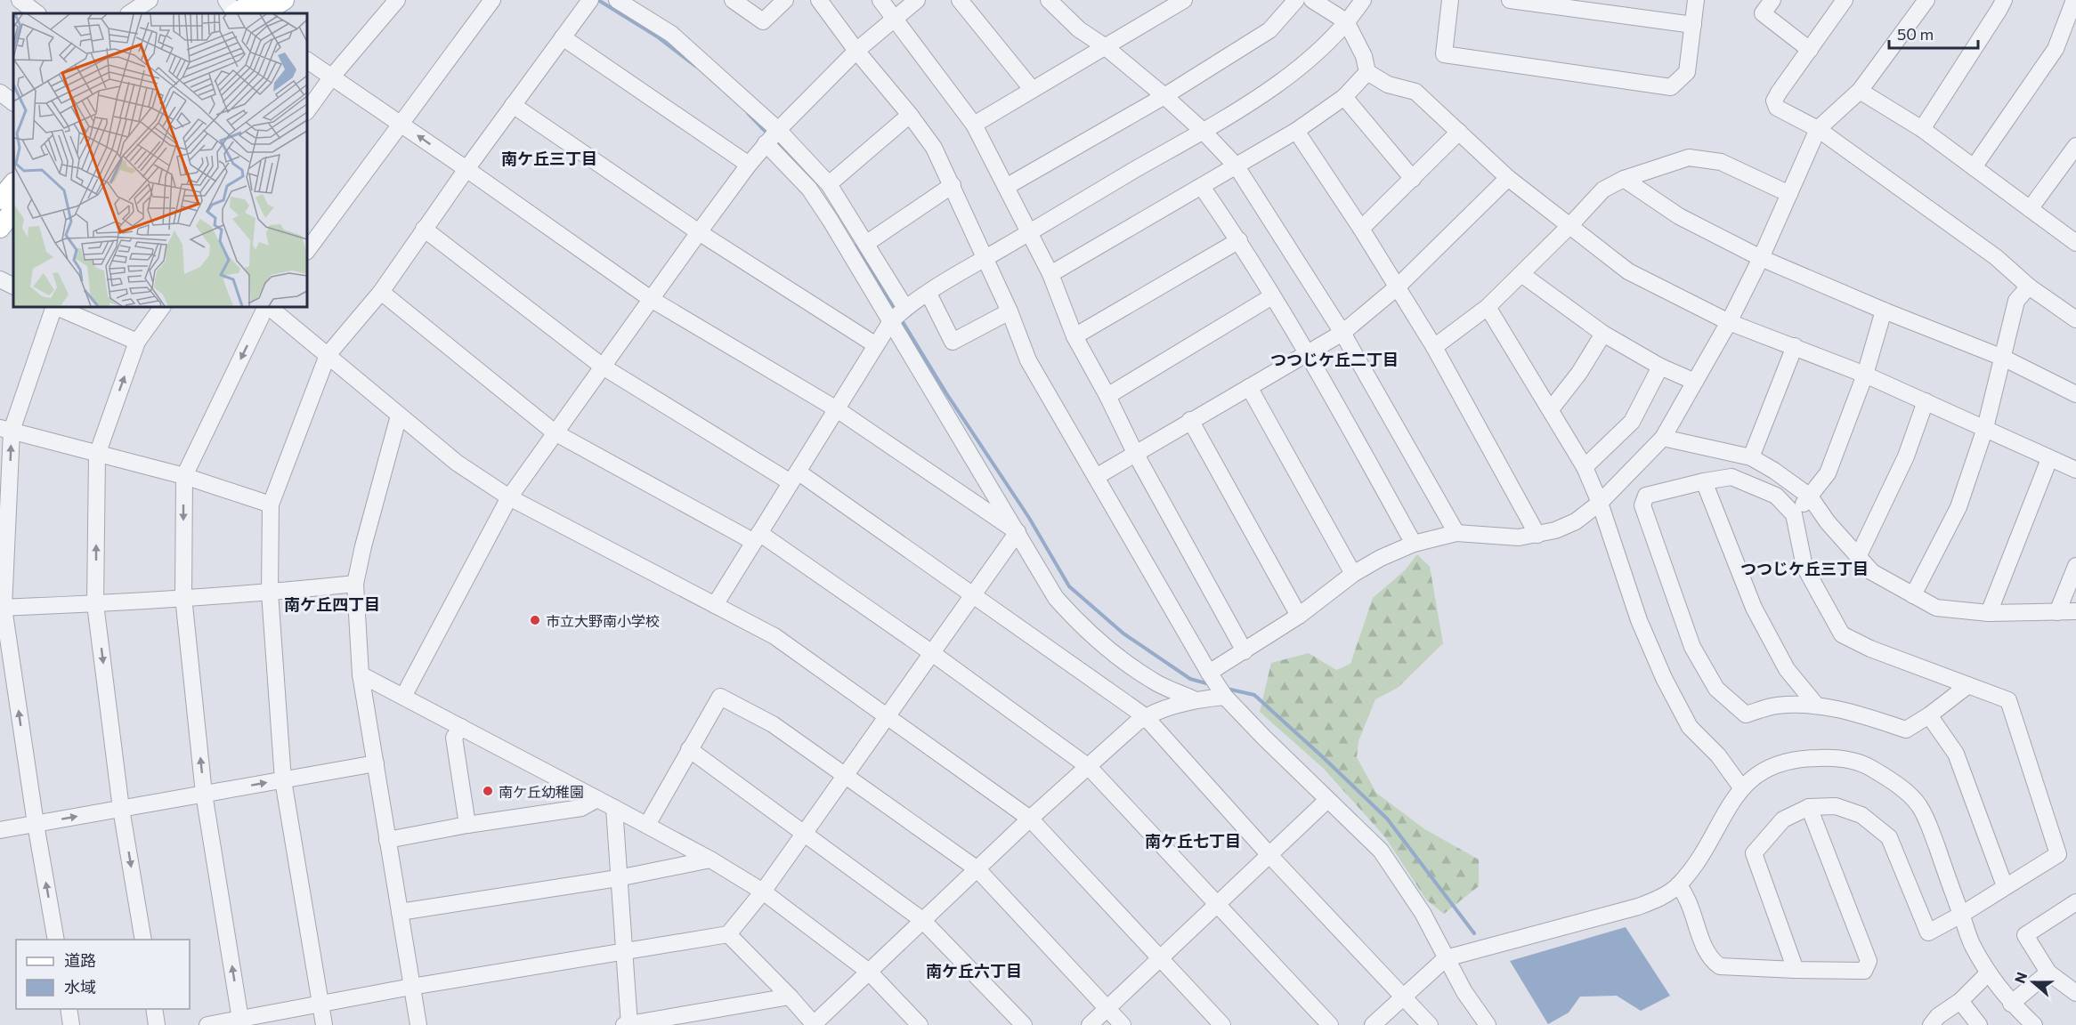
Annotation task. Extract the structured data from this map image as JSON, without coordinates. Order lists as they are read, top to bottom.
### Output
{
  "districts": [
    "南ケ丘三丁目",
    "つつじケ丘二丁目",
    "つつじケ丘三丁目",
    "南ケ丘四丁目",
    "南ケ丘七丁目",
    "南ケ丘六丁目"
  ],
  "places": ["市立大野南小学校", "南ケ丘幼稚園"],
  "legend": ["道路", "水域"],
  "scale_bar": "50 m",
  "north": "left"
}
